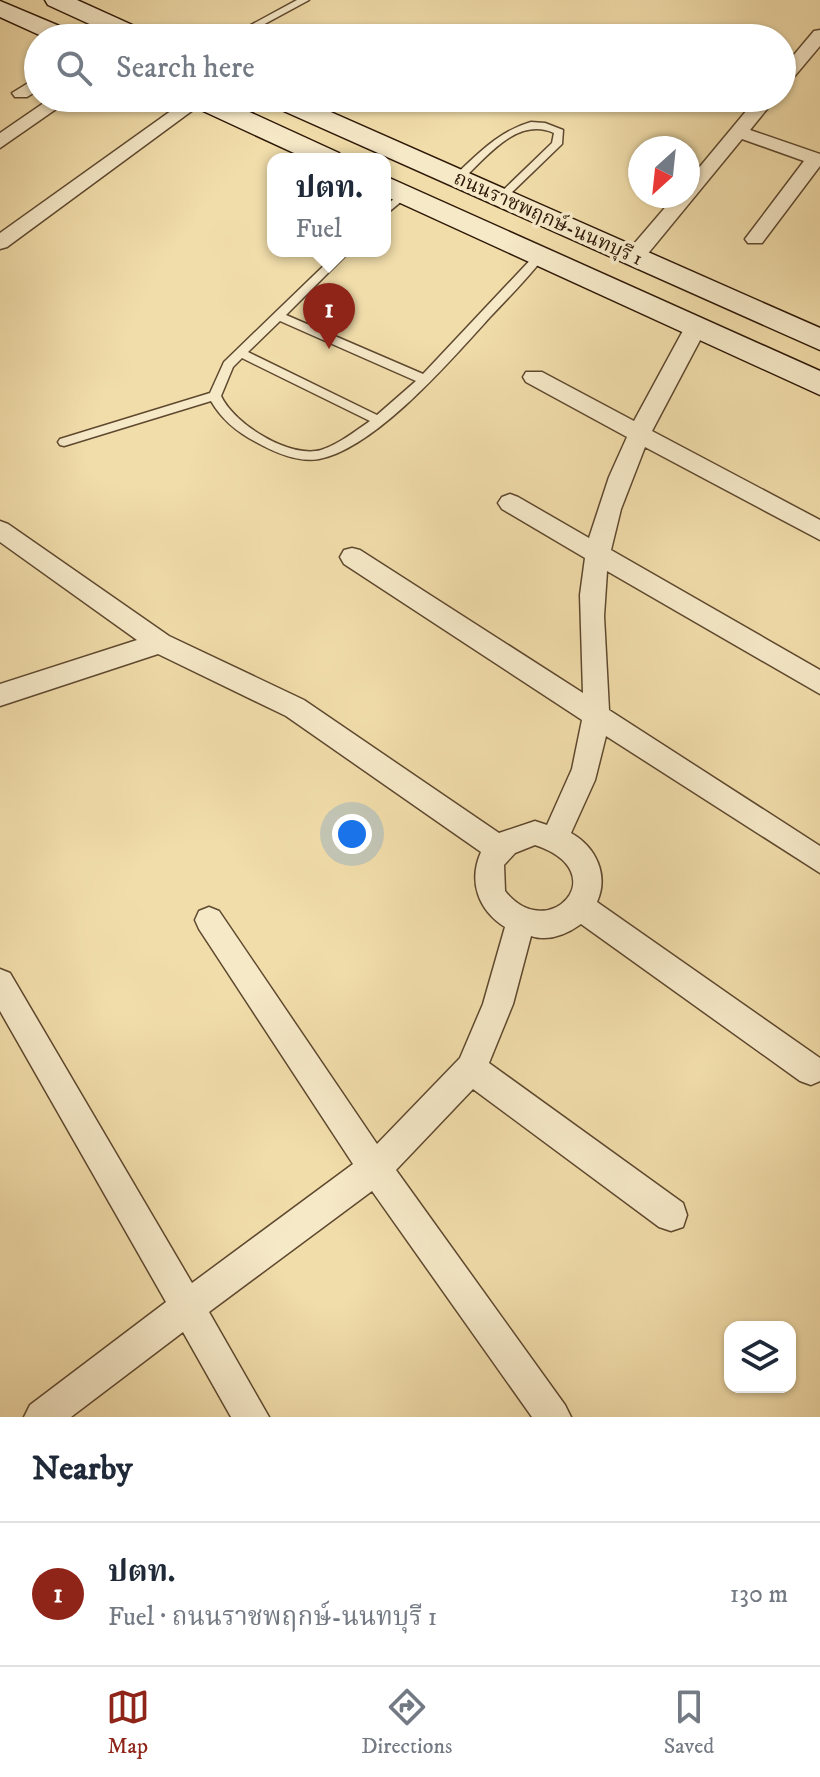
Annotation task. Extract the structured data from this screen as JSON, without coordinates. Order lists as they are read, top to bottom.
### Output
{
  "streets": {
    "main road": ["ถนนราชพฤกษ์-นนทบุรี 1"]
  },
  "north": "bottom left",
  "page": {
    "search": "Search here",
    "popup": ["ปตท.", "Fuel"],
    "pins": "1",
    "heading": "Nearby",
    "list": [
      {
        "mark": "1",
        "name": "ปตท.",
        "note": "Fuel · ถนนราชพฤกษ์-นนทบุรี 1",
        "value": "130 m"
      }
    ],
    "nav": ["Map", "Directions", "Saved"]
  }
}
